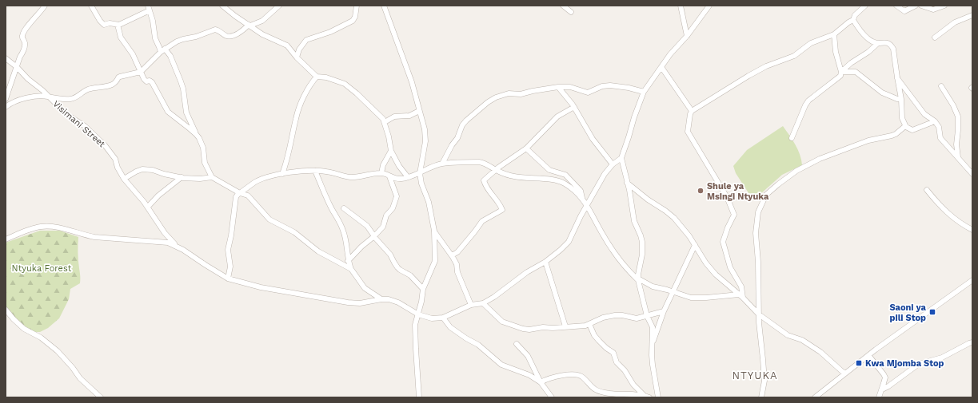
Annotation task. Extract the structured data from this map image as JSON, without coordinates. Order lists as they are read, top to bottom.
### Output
{
  "streets": {
    "street": ["Visimani Street"]
  },
  "districts": ["NTYUKA"],
  "parks": ["Ntyuka Forest"],
  "places": {
    "other": ["Shule ya Msingi Ntyuka"],
    "transit": ["Saoni ya pili Stop", "Kwa Mjomba Stop"]
  }
}
